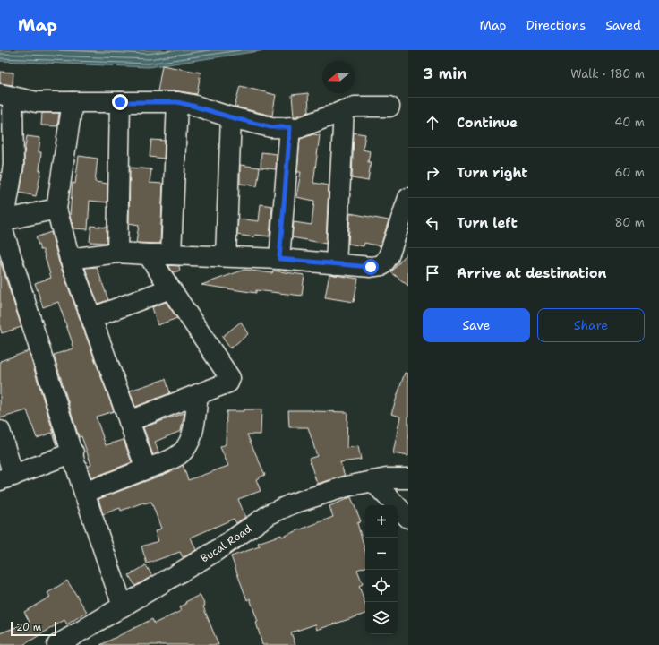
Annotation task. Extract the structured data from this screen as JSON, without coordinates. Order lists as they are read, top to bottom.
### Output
{
  "streets": {
    "street": ["Bucal Road"]
  },
  "scale_bar": "20 m",
  "north": "left",
  "page": {
    "header": "Map",
    "nav": ["Map", "Directions", "Saved"],
    "heading": ["3 min", "Walk · 180 m"],
    "list": [
      ["Continue", "40 m"],
      ["Turn right", "60 m"],
      ["Turn left", "80 m"],
      "Arrive at destination"
    ],
    "buttons": ["Save", "Share"],
    "map_buttons": ["+", "−"],
    "scale": "20 m"
  }
}
